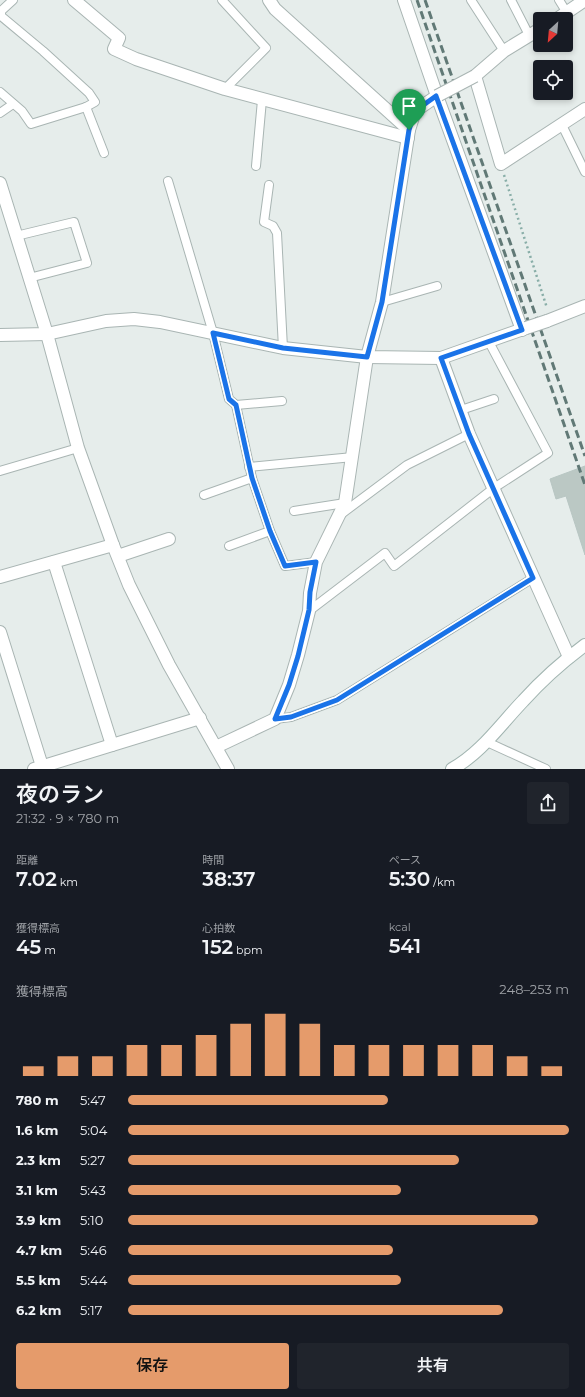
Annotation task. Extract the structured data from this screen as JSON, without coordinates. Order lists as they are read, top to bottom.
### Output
{
  "north": "bottom left",
  "page": {
    "heading": ["夜のラン", "21:32 · 9 × 780 m"],
    "stats": [
      ["距離", "7.02 km"],
      ["時間", "38:37"],
      ["ペース", "5:30 /km"],
      ["獲得標高", "45 m"],
      ["心拍数", "152 bpm"],
      ["kcal", "541"]
    ],
    "chart": ["獲得標高", "248–253 m"],
    "list": [
      {
        "name": "780 m",
        "note": "5:47"
      },
      {
        "name": "1.6 km",
        "note": "5:04"
      },
      {
        "name": "2.3 km",
        "note": "5:27"
      },
      {
        "name": "3.1 km",
        "note": "5:43"
      },
      {
        "name": "3.9 km",
        "note": "5:10"
      },
      {
        "name": "4.7 km",
        "note": "5:46"
      },
      {
        "name": "5.5 km",
        "note": "5:44"
      },
      {
        "name": "6.2 km",
        "note": "5:17"
      }
    ],
    "buttons": ["保存", "共有"]
  }
}
